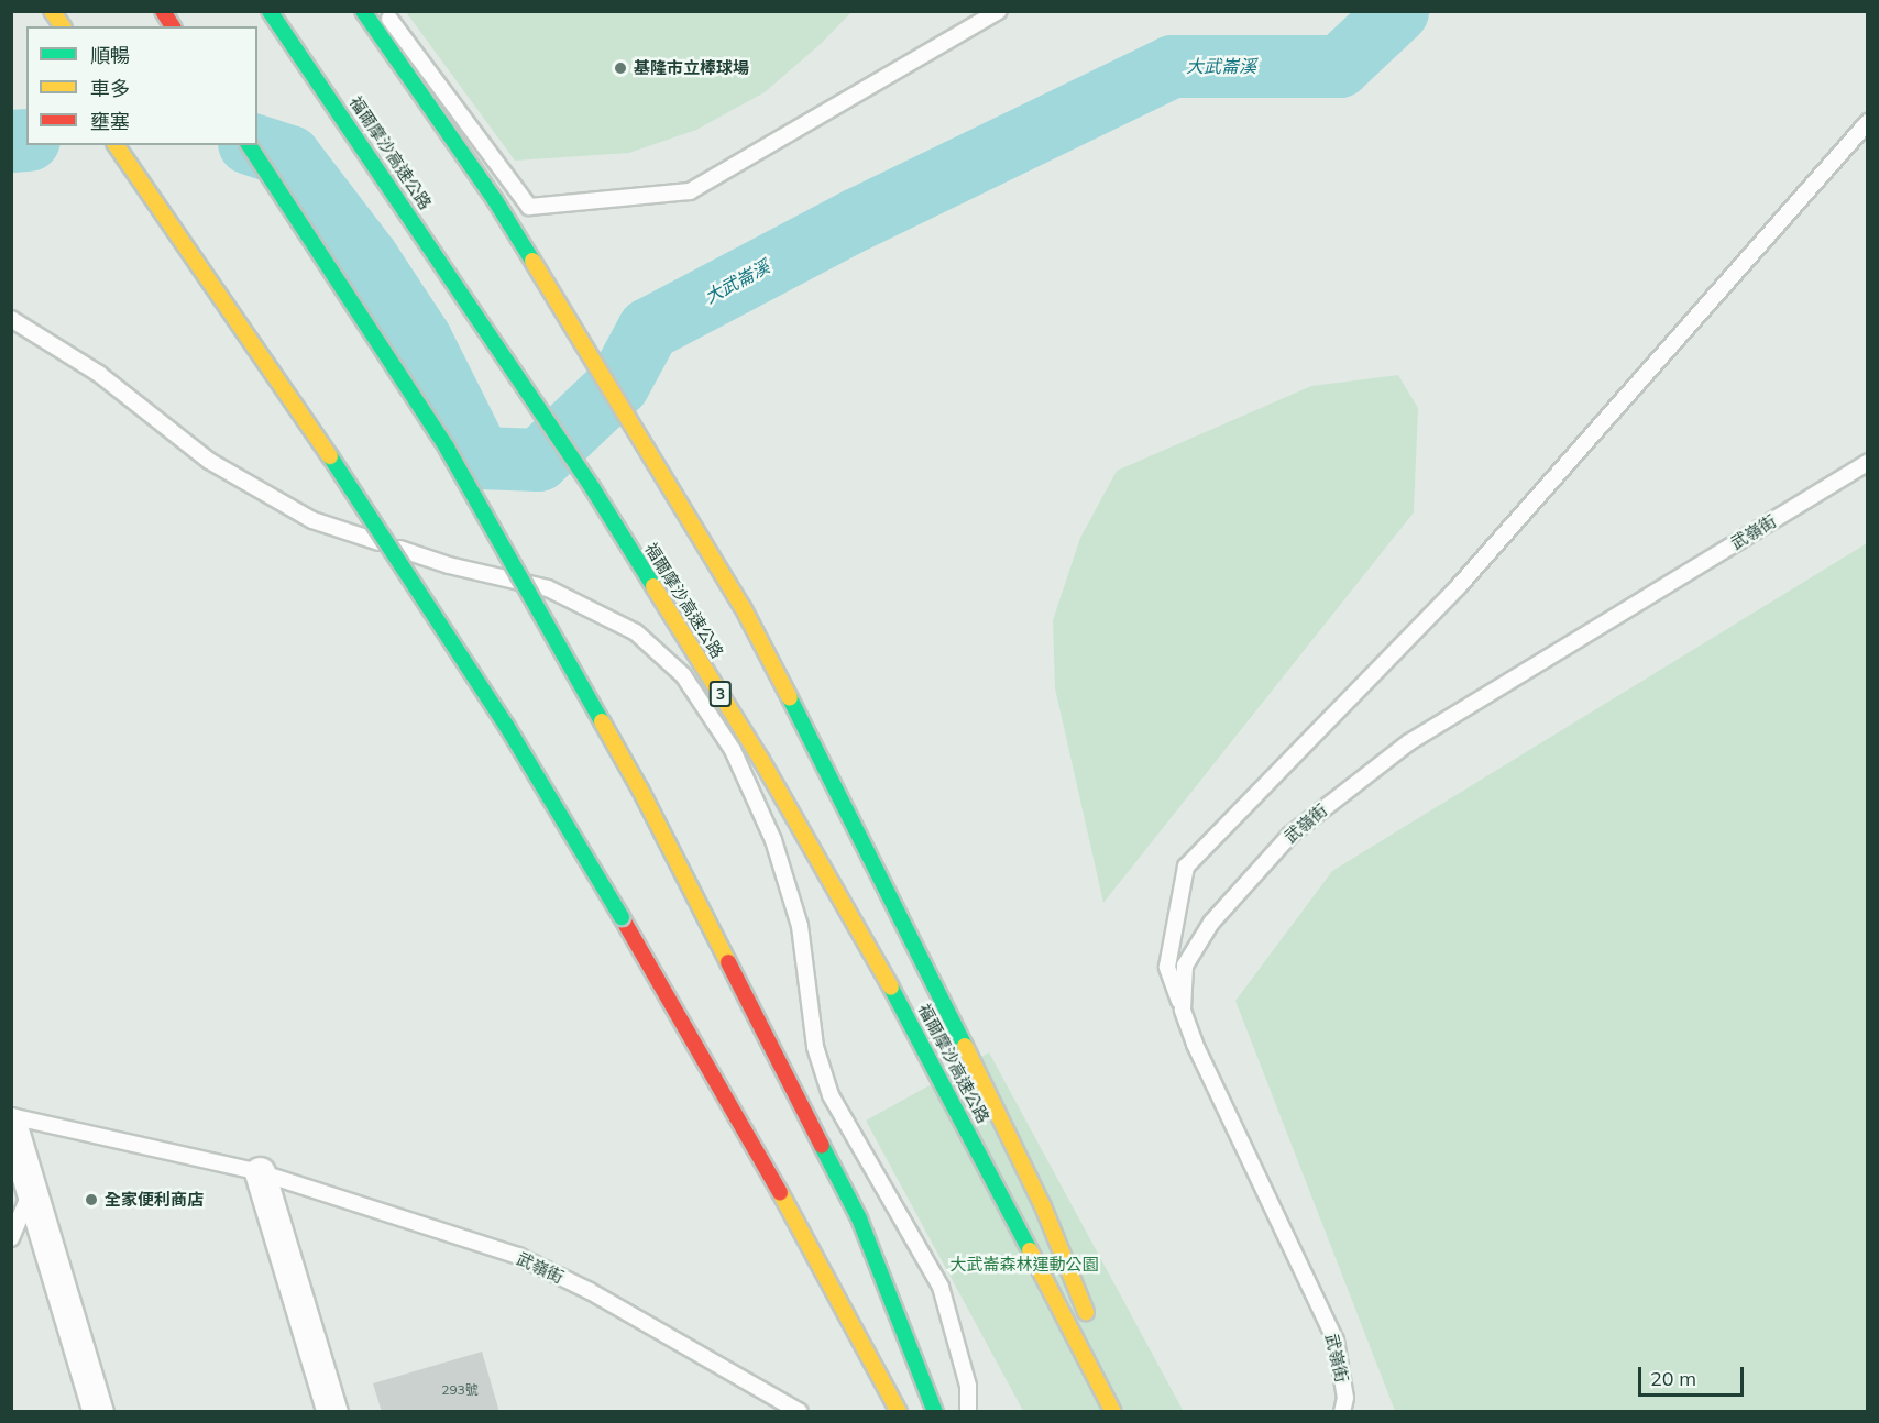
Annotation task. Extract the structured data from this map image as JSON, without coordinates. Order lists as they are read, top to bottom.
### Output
{
  "streets": {
    "highway": ["福爾摩沙高速公路", "3"],
    "lane": ["武嶺街"]
  },
  "water": ["大武崙溪"],
  "parks": ["大武崙森林運動公園"],
  "places": ["基隆市立棒球場", "全家便利商店"],
  "house_numbers": ["293號"],
  "legend": ["順暢", "車多", "壅塞"],
  "scale_bar": "20 m"
}
